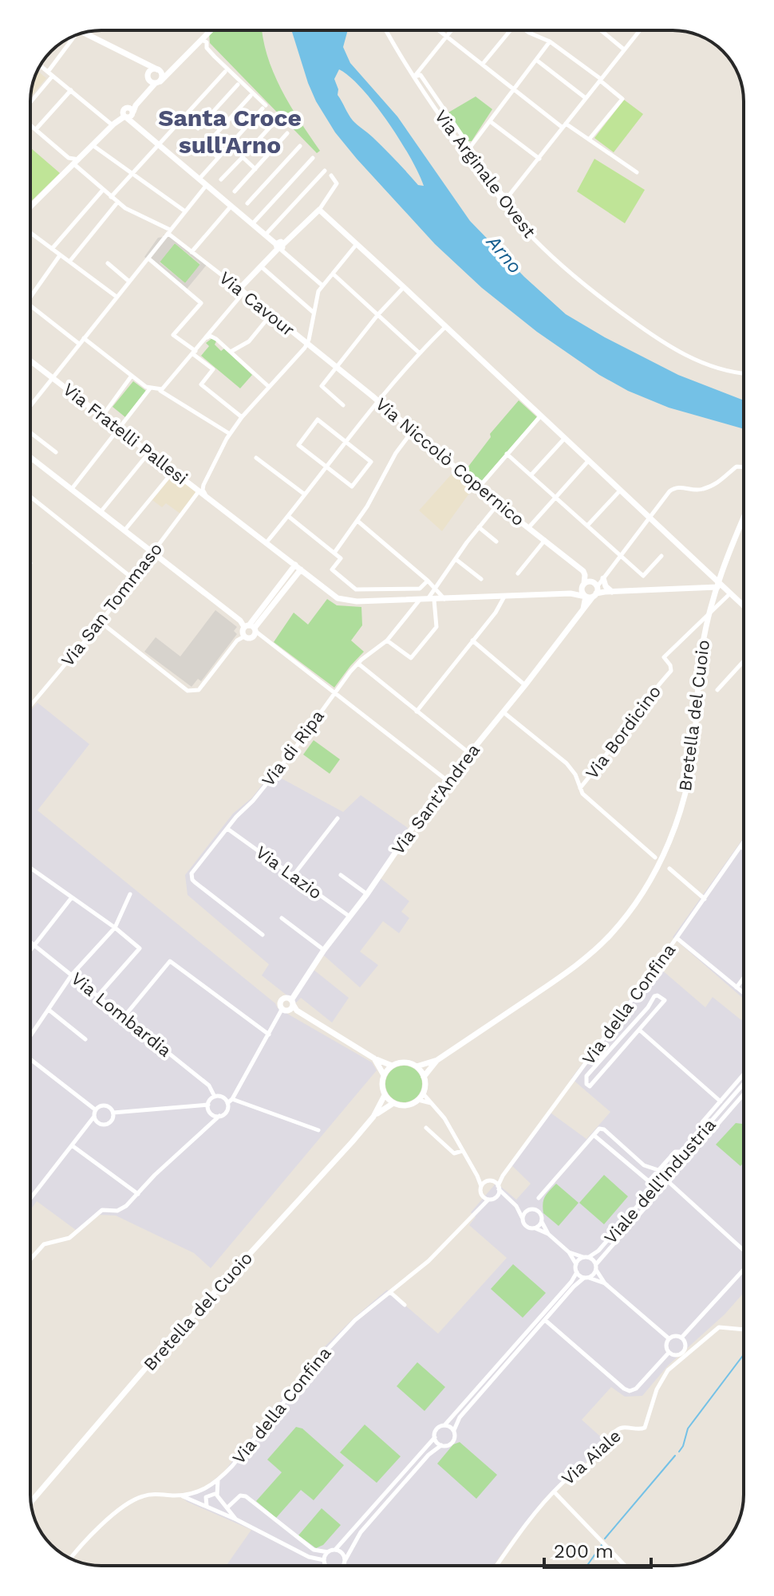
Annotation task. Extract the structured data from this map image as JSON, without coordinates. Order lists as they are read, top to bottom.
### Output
{
  "streets": {
    "main road": [
      "Via Cavour",
      "Via Fratelli Pallesi",
      "Via Niccolò Copernico",
      "Bretella del Cuoio",
      "Via Sant'Andrea"
    ],
    "street": [
      "Via Arginale Ovest",
      "Via San Tommaso",
      "Via Bordicino",
      "Via di Ripa",
      "Via Lazio",
      "Via della Confina",
      "Via Lombardia",
      "Viale dell'Industria",
      "Via Aiale"
    ]
  },
  "crossings": [
    ["Via Cavour", "Via Niccolò Copernico"],
    ["Via Fratelli Pallesi", "Via San Tommaso"],
    ["Via Fratelli Pallesi", "Via di Ripa"],
    ["Via di Ripa", "Via Lazio"],
    ["Via Sant'Andrea", "Via Lazio"]
  ],
  "districts": ["Santa Croce sull'Arno"],
  "water": ["Arno"],
  "scale_bar": "200 m"
}
